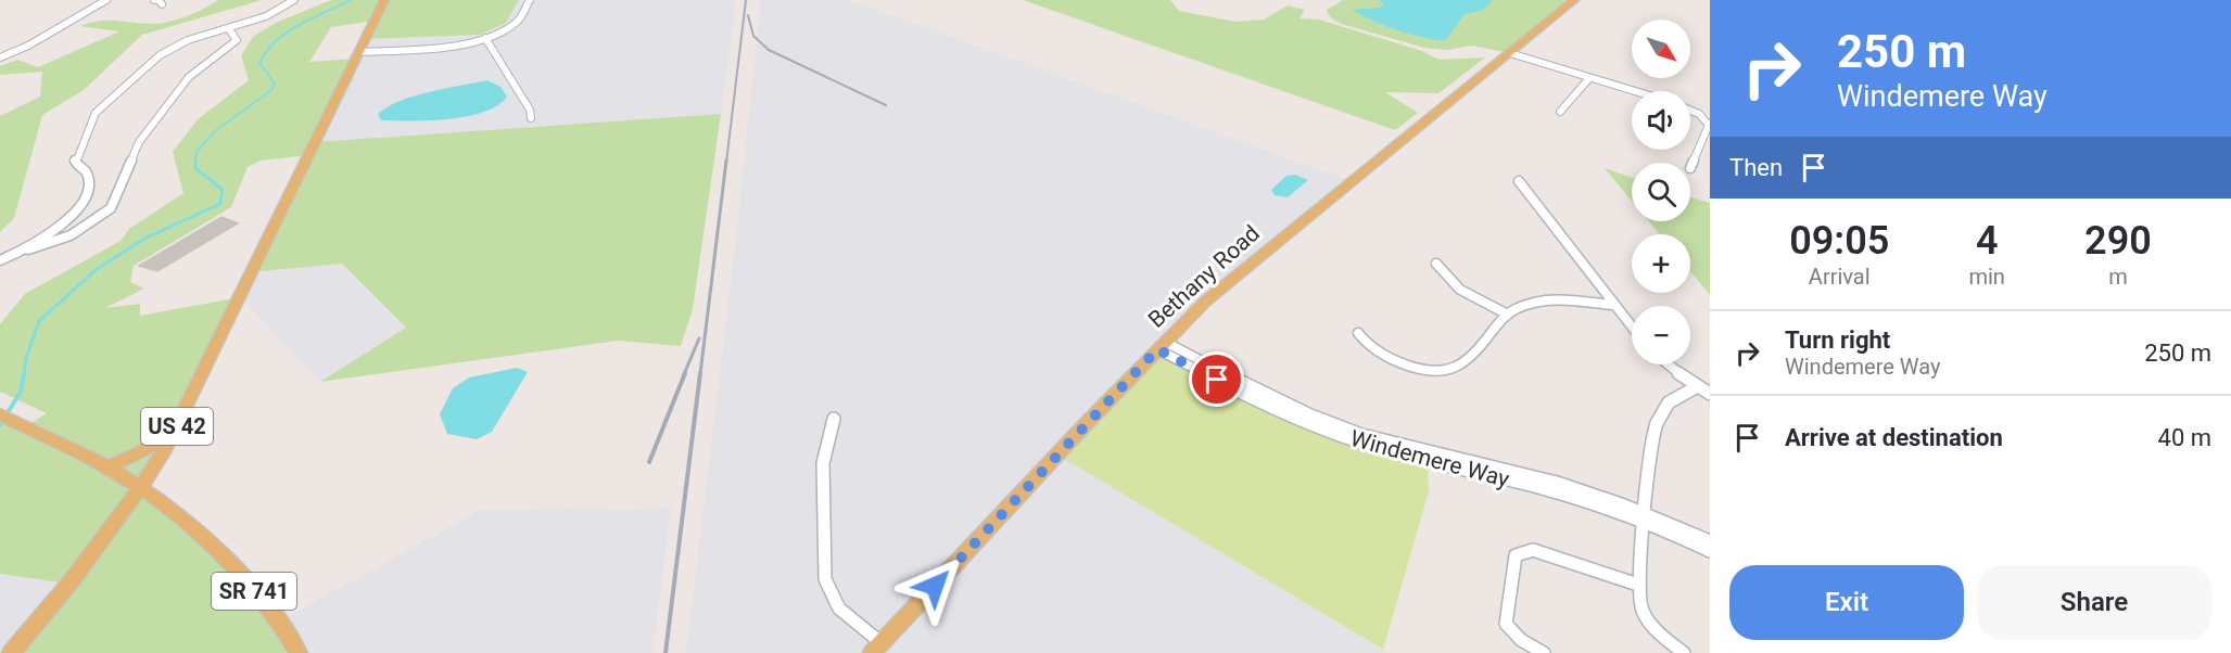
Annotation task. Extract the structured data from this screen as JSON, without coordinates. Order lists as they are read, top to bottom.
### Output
{
  "streets": {
    "main road": ["Bethany Road", "US 42", "SR 741"],
    "street": ["Windemere Way"]
  },
  "crossings": [
    ["Bethany Road", "Windemere Way"],
    ["US 42", "SR 741"]
  ],
  "north": "bottom right",
  "page": {
    "turn": ["250 m", "Windemere Way"],
    "map_buttons": ["+", "−"],
    "then": "Then",
    "eta": [
      "09:05",
      "Arrival",
      "4",
      "min",
      "290",
      "m"
    ],
    "list": [
      {
        "name": "Turn right",
        "note": "Windemere Way",
        "value": "250 m"
      },
      {
        "name": "Arrive at destination",
        "value": "40 m"
      }
    ],
    "buttons": ["Exit", "Share"]
  }
}
